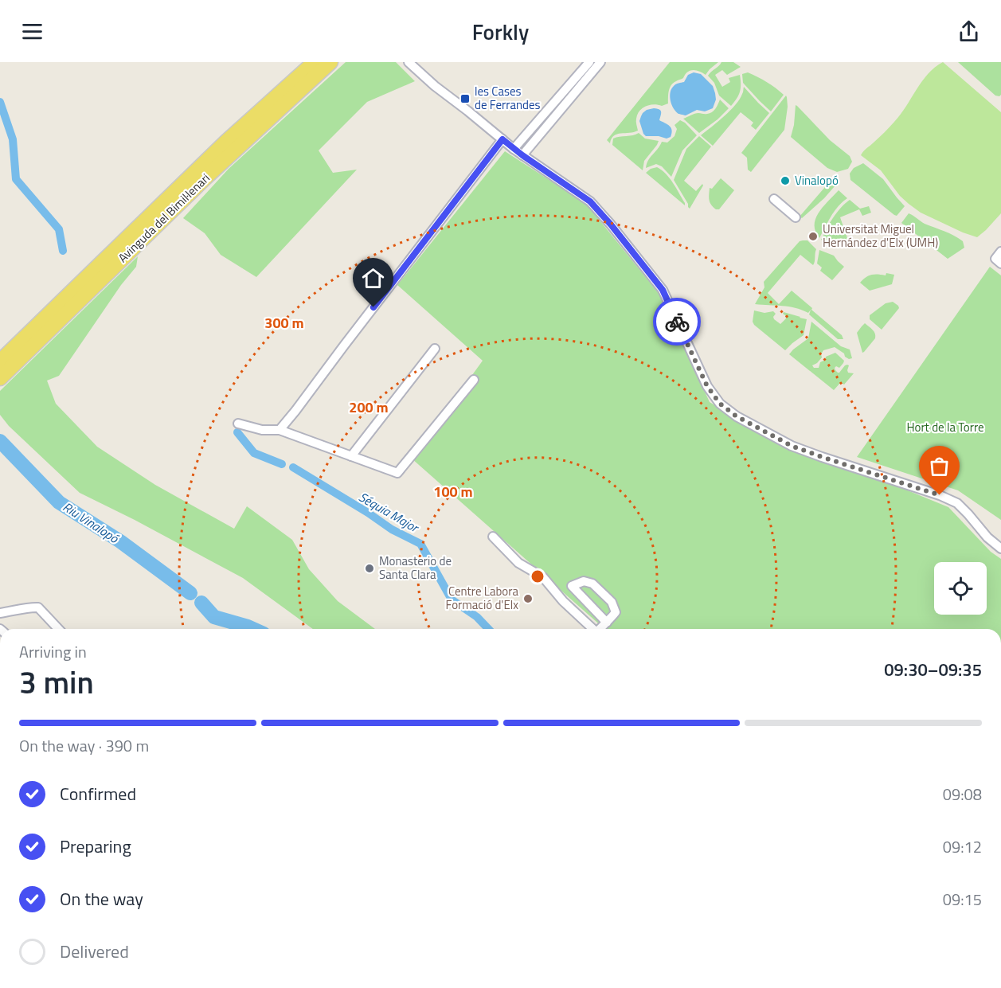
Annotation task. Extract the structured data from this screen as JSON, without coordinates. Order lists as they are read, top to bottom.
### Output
{
  "streets": {
    "main road": ["Avinguda del Bimil·lenari"]
  },
  "water": ["Séquia Major", "Riu Vinalopó"],
  "parks": ["Hort de la Torre"],
  "places": {
    "transit": ["les Cases de Ferrandes"],
    "other": [
      "Vinalopó",
      "Universitat Miguel Hernández d'Elx (UMH)",
      "Monasterio de Santa Clara",
      "Centre Labora Formació d'Elx"
    ]
  },
  "page": {
    "header": "Forkly",
    "heading": ["3 min", "Arriving in", "09:30–09:35"],
    "bar": "On the way · 390 m",
    "list": [
      ["Confirmed", "09:08"],
      ["Preparing", "09:12"],
      ["On the way", "09:15"],
      "Delivered"
    ]
  },
  "rings": ["300 m", "200 m", "100 m"]
}
